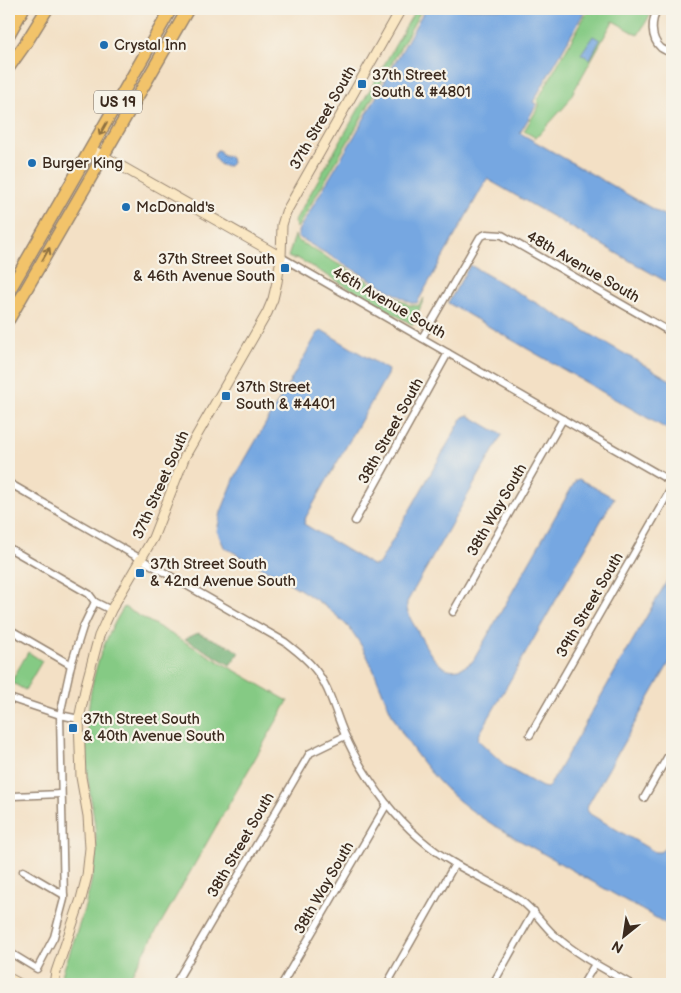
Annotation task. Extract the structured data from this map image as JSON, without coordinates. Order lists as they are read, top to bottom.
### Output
{
  "streets": {
    "highway": ["US 19"],
    "street": [
      "37th Street South",
      "48th Avenue South",
      "46th Avenue South",
      "38th Street South",
      "38th Way South",
      "39th Street South"
    ]
  },
  "crossings": [
    ["US 19", "46th Avenue South"],
    ["37th Street South", "46th Avenue South"],
    ["48th Avenue South", "46th Avenue South"],
    ["46th Avenue South", "38th Street South"],
    ["46th Avenue South", "38th Way South"]
  ],
  "places": {
    "other": ["Crystal Inn", "Burger King", "McDonald's"],
    "transit": [
      "37th Street South & #4801",
      "37th Street South & 46th Avenue South",
      "37th Street South & #4401",
      "37th Street South & 42nd Avenue South",
      "37th Street South & 40th Avenue South"
    ]
  },
  "north": "bottom left"
}
